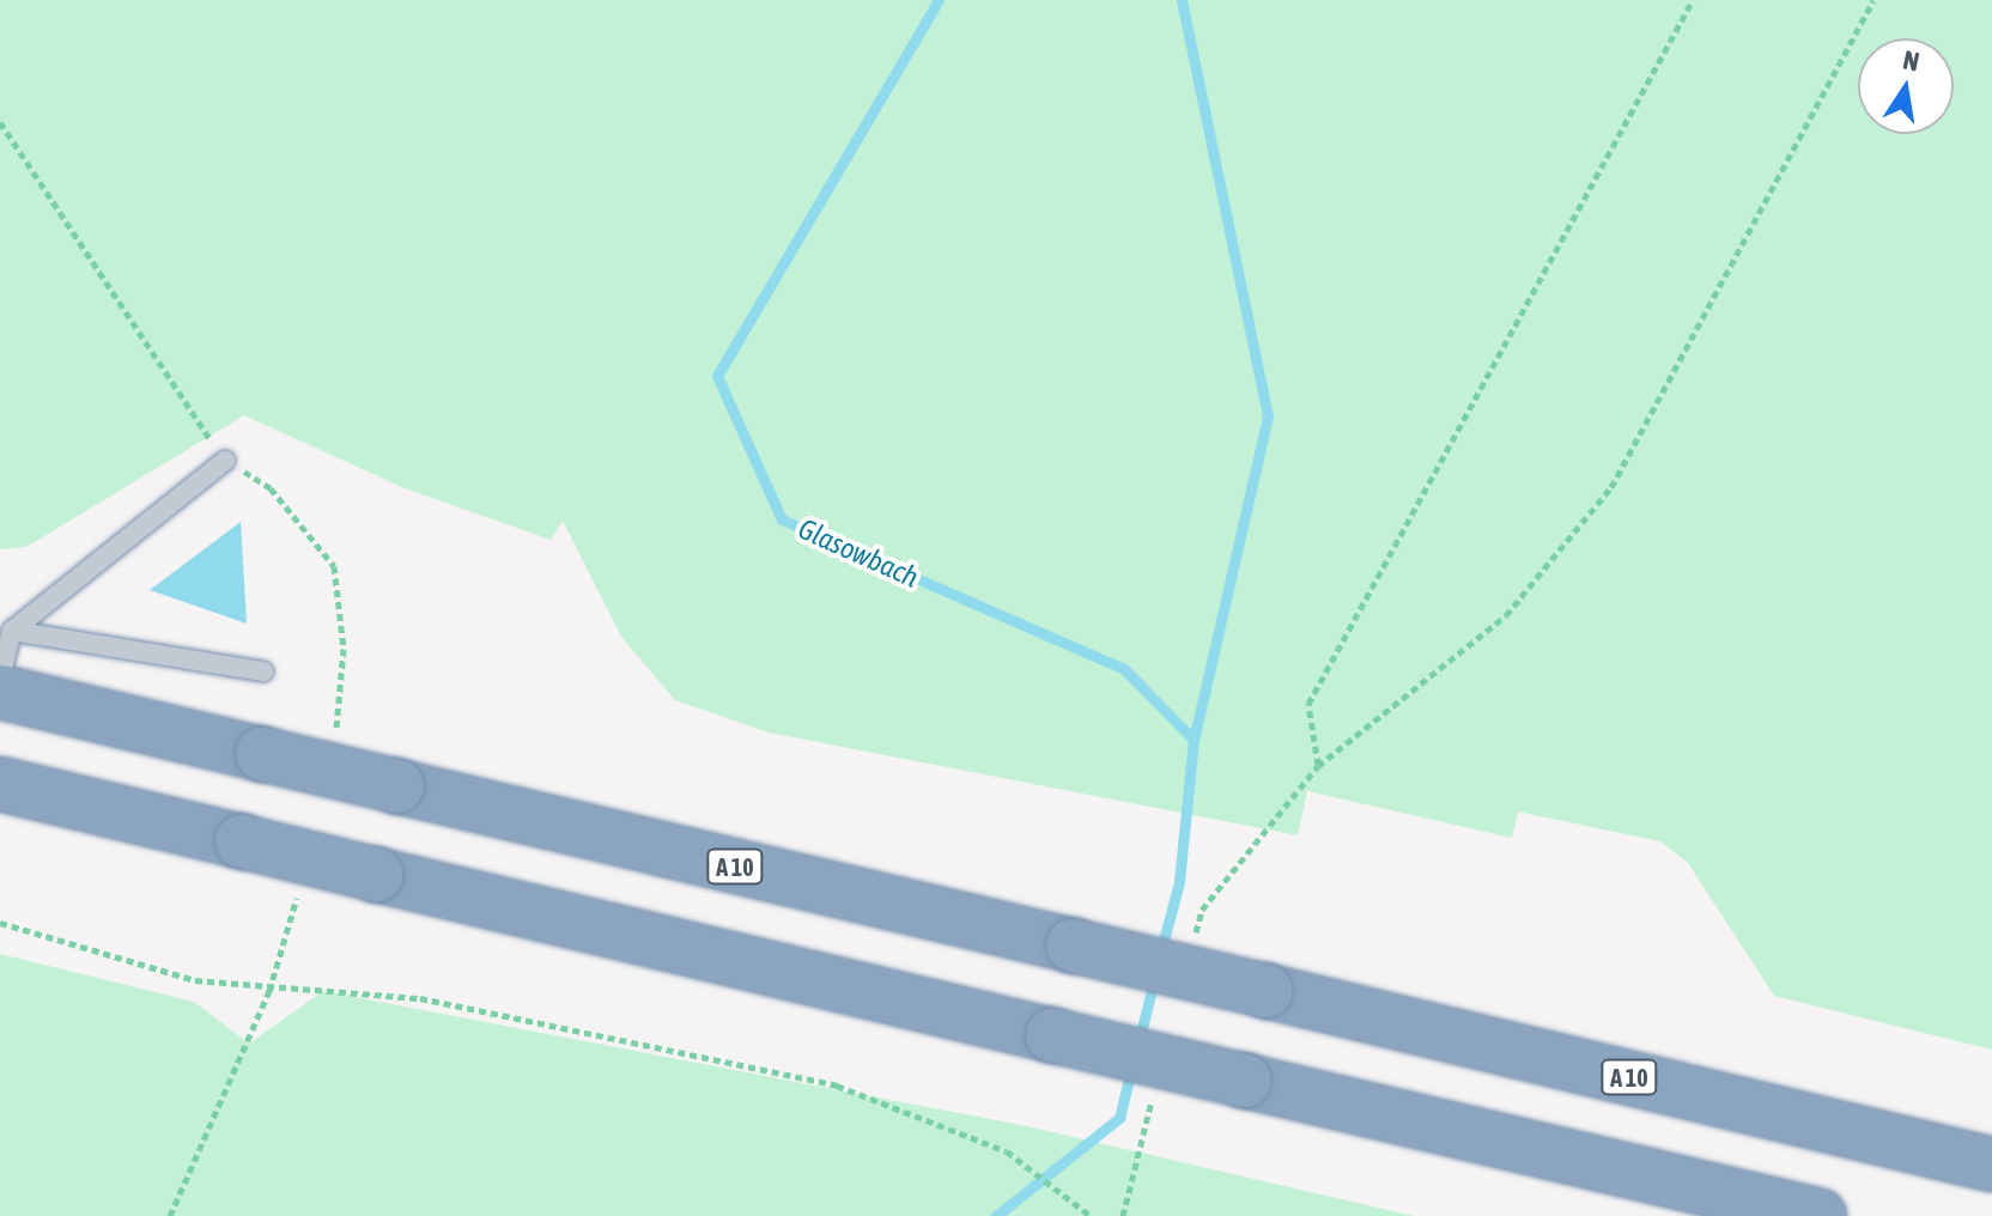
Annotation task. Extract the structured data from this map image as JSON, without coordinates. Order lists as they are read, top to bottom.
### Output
{
  "streets": {
    "highway": ["A 10"]
  },
  "water": ["Glasowbach"],
  "north": "top"
}
